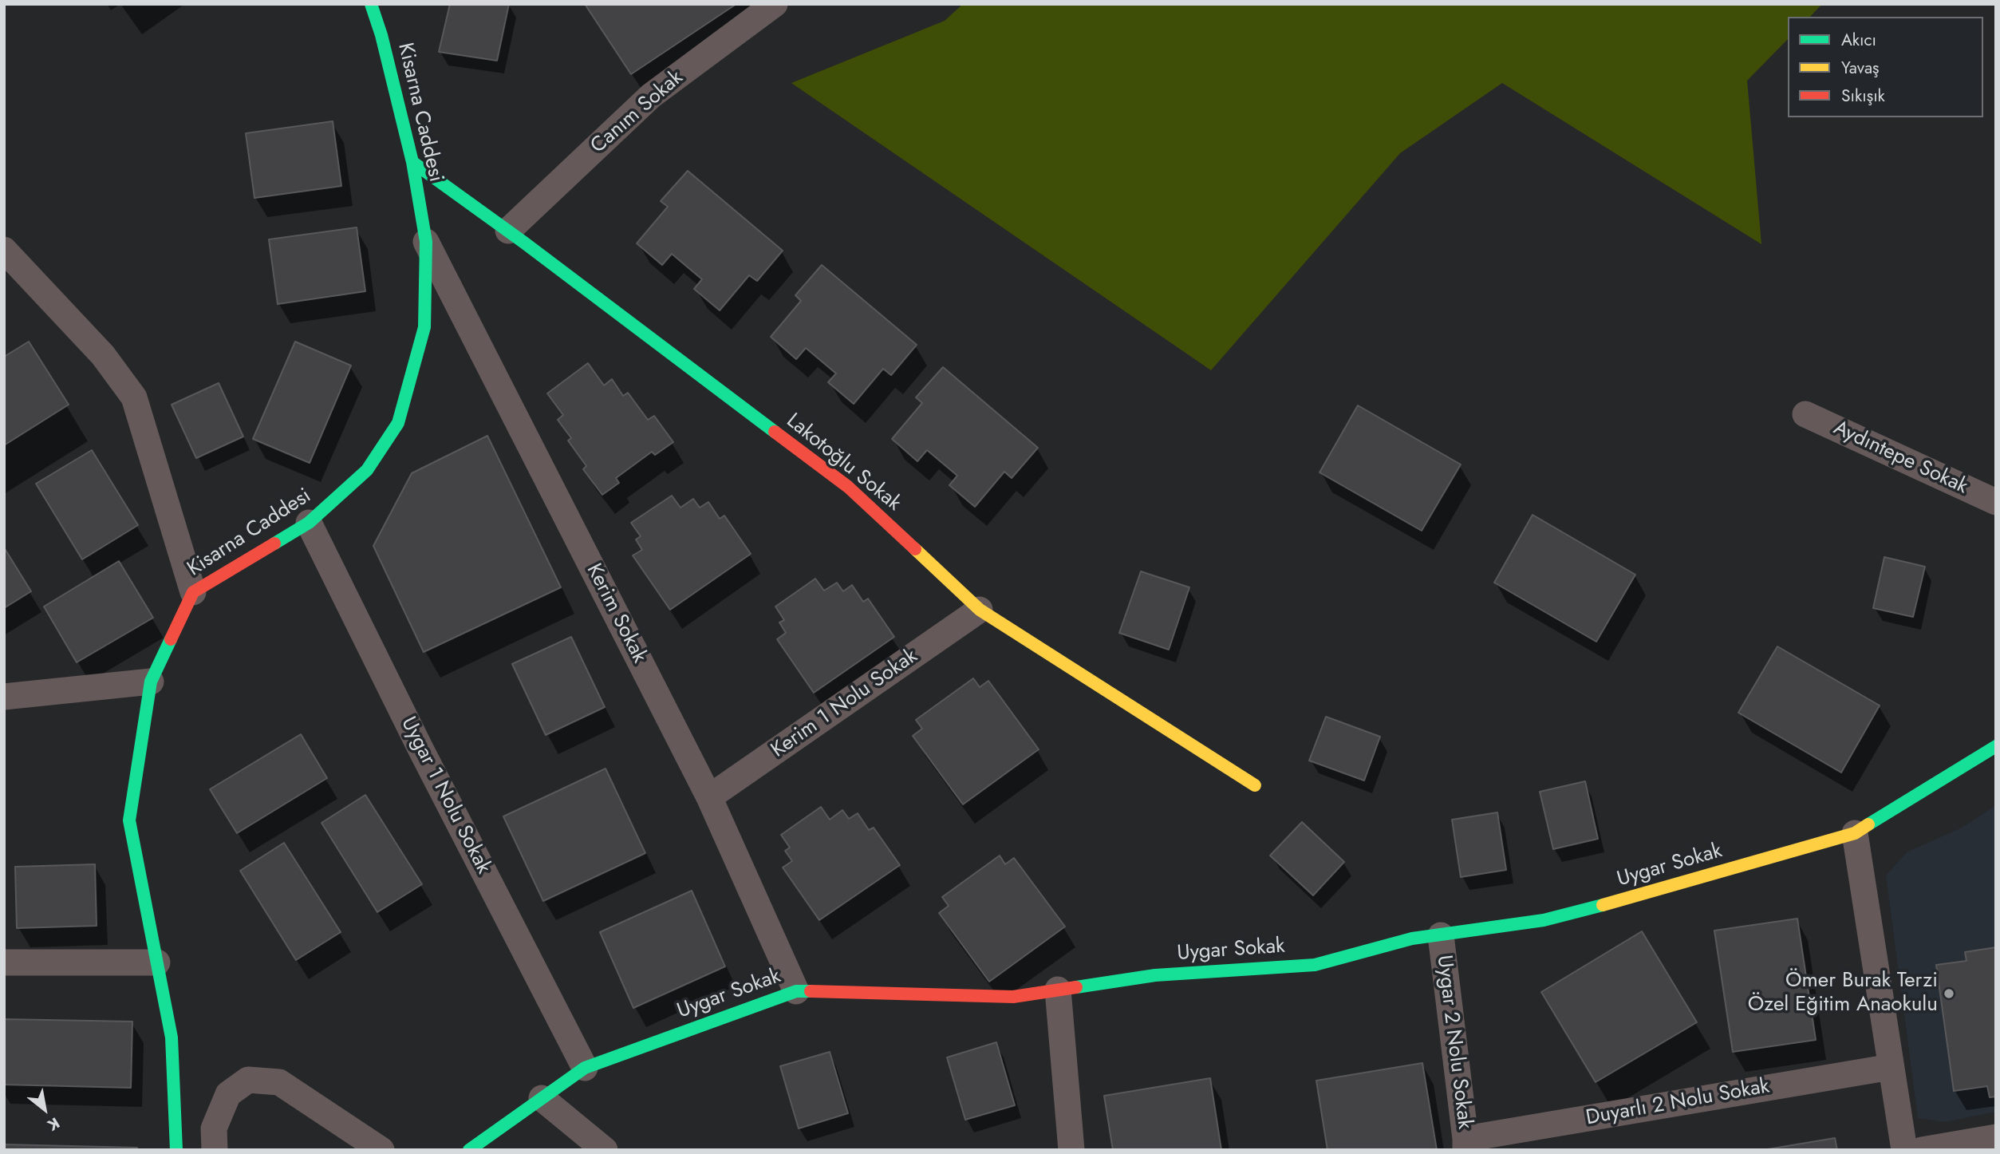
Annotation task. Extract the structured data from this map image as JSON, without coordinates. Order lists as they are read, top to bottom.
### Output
{
  "streets": {
    "street": [
      "Kisarna Caddesi",
      "Canım Sokak",
      "Aydıntepe Sokak",
      "Lakotoğlu Sokak",
      "Kerim Sokak",
      "Kerim 1 Nolu Sokak",
      "Uygar 1 Nolu Sokak",
      "Uygar Sokak",
      "Uygar 2 Nolu Sokak",
      "Duyarlı 2 Nolu Sokak"
    ]
  },
  "crossings": [
    ["Kisarna Caddesi", "Lakotoğlu Sokak"],
    ["Kisarna Caddesi", "Kerim Sokak"],
    ["Kisarna Caddesi", "Uygar 1 Nolu Sokak"],
    ["Canım Sokak", "Lakotoğlu Sokak"],
    ["Lakotoğlu Sokak", "Kerim 1 Nolu Sokak"],
    ["Kerim Sokak", "Kerim 1 Nolu Sokak"],
    ["Kerim Sokak", "Uygar Sokak"],
    ["Uygar 1 Nolu Sokak", "Uygar Sokak"],
    ["Uygar Sokak", "Uygar 2 Nolu Sokak"],
    ["Uygar 2 Nolu Sokak", "Duyarlı 2 Nolu Sokak"]
  ],
  "places": ["Ömer Burak Terzi Özel Eğitim Anaokulu"],
  "legend": ["Akıcı", "Yavaş", "Sıkışık"],
  "north": "bottom right"
}
